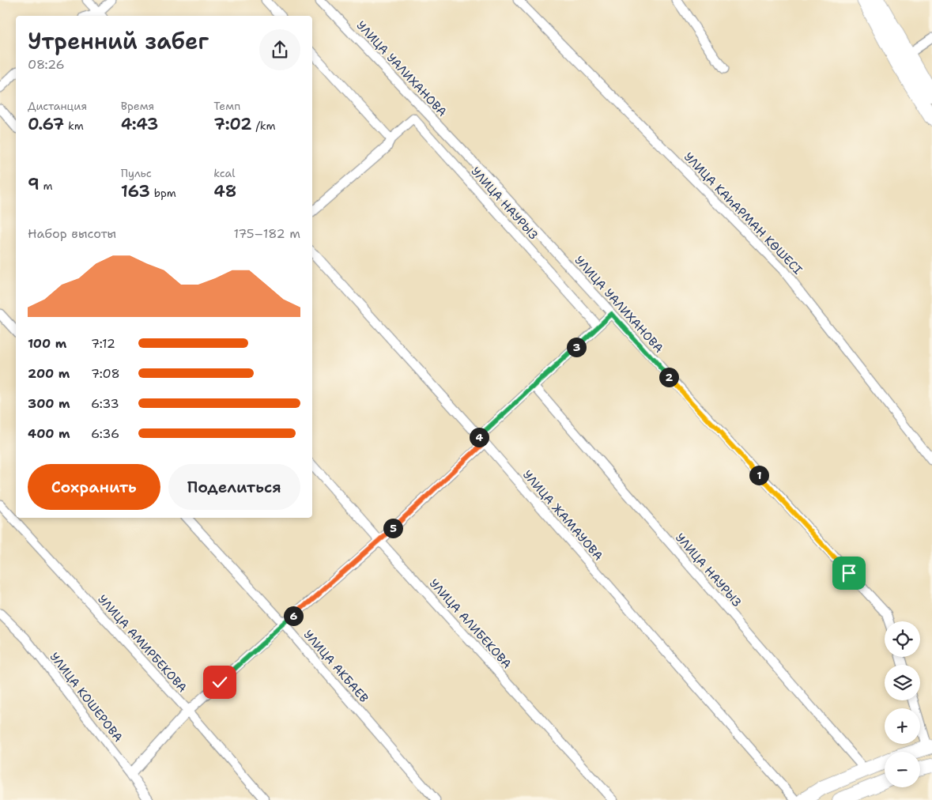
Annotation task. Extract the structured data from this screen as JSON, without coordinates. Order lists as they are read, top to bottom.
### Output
{
  "streets": {
    "street": [
      "УЛИЦА УАЛИХАНОВА",
      "УЛИЦА НАУРЫЗ",
      "УЛИЦА КАҺАРМАН КӨШЕСІ",
      "УЛИЦА ЖАМАУОВА",
      "УЛИЦА АЛИБЕКОВА",
      "УЛИЦА АМИРБЕКОВА",
      "УЛИЦА АКБАЕВ",
      "УЛИЦА КОШЕРОВА"
    ]
  },
  "page": {
    "heading": ["Утренний забег", "08:26"],
    "stats": [
      ["Дистанция", "0.67 km"],
      ["Время", "4:43"],
      ["Темп", "7:02 /km"],
      ["9 m"],
      ["Пульс", "163 bpm"],
      ["kcal", "48"]
    ],
    "chart": ["Набор высоты", "175–182 m"],
    "list": [
      {
        "name": "100 m",
        "note": "7:12"
      },
      {
        "name": "200 m",
        "note": "7:08"
      },
      {
        "name": "300 m",
        "note": "6:33"
      },
      {
        "name": "400 m",
        "note": "6:36"
      }
    ],
    "pins": [
      "3",
      "2",
      "4",
      "1",
      "5",
      "6"
    ],
    "buttons": ["Сохранить", "Поделиться"],
    "map_buttons": ["+", "−"]
  }
}
